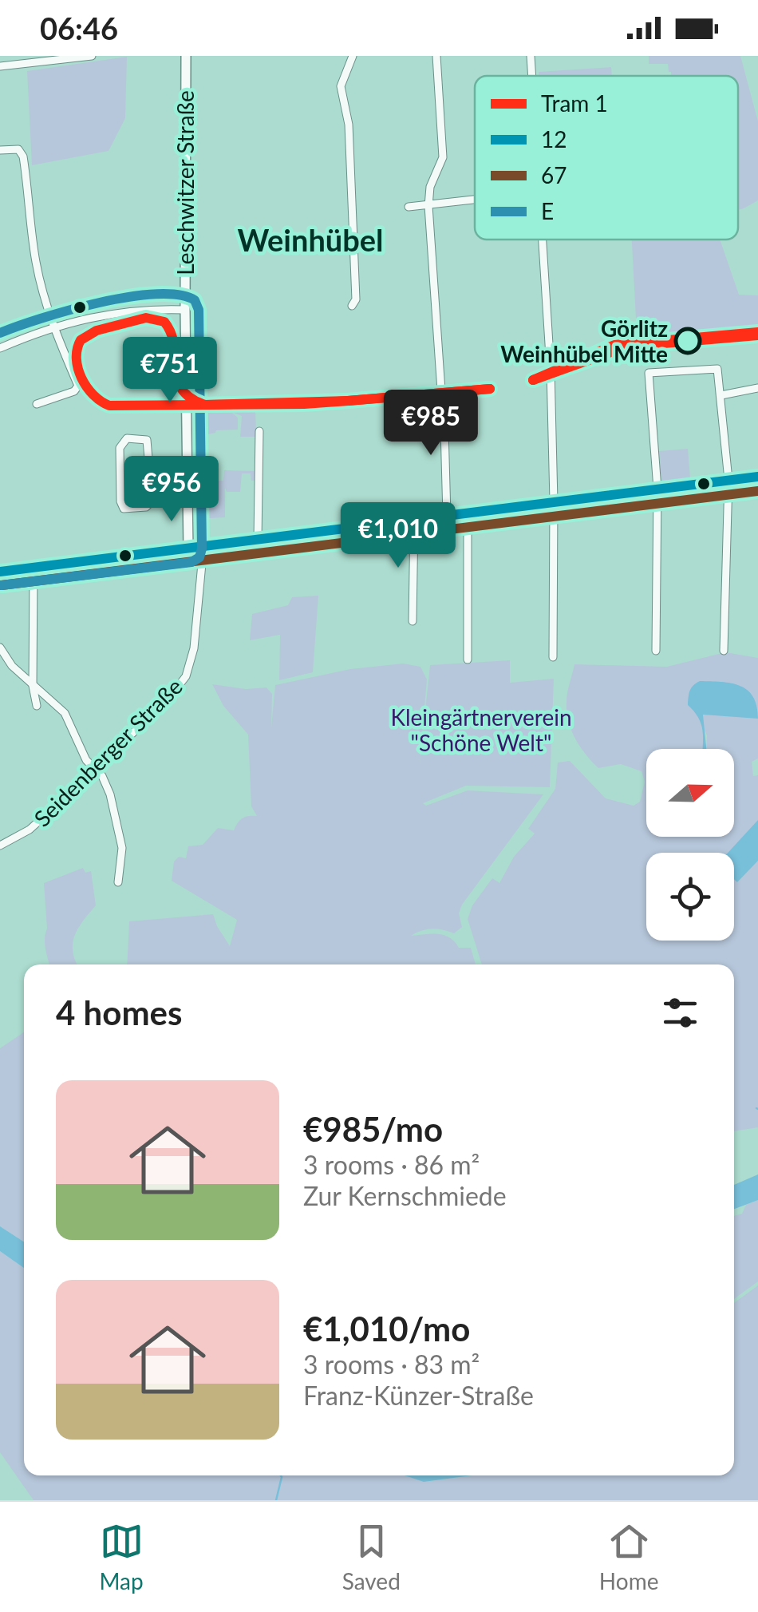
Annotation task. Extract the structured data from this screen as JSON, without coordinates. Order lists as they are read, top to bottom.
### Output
{
  "streets": {
    "street": ["Leschwitzer Straße", "Seidenberger Straße"]
  },
  "districts": ["Weinhübel"],
  "parks": ["Kleingärtnerverein \"Schöne Welt\""],
  "places": ["Görlitz Weinhübel Mitte"],
  "lines": [
    "transit line E",
    "tram line 1",
    "transit line 12",
    "transit line 67"
  ],
  "legend": [
    "Tram 1",
    "12",
    "67",
    "E"
  ],
  "north": "right",
  "page": {
    "status": "06:46",
    "price": [
      "€751",
      "€985",
      "€956",
      "€1,010"
    ],
    "heading": "4 homes",
    "list": [
      {
        "name": "€985/mo",
        "note": "3 rooms · 86 m² · Zur Kernschmiede"
      },
      {
        "name": "€1,010/mo",
        "note": "3 rooms · 83 m² · Franz-Künzer-Straße"
      }
    ],
    "tabs": ["Map", "Saved", "Home"]
  }
}
